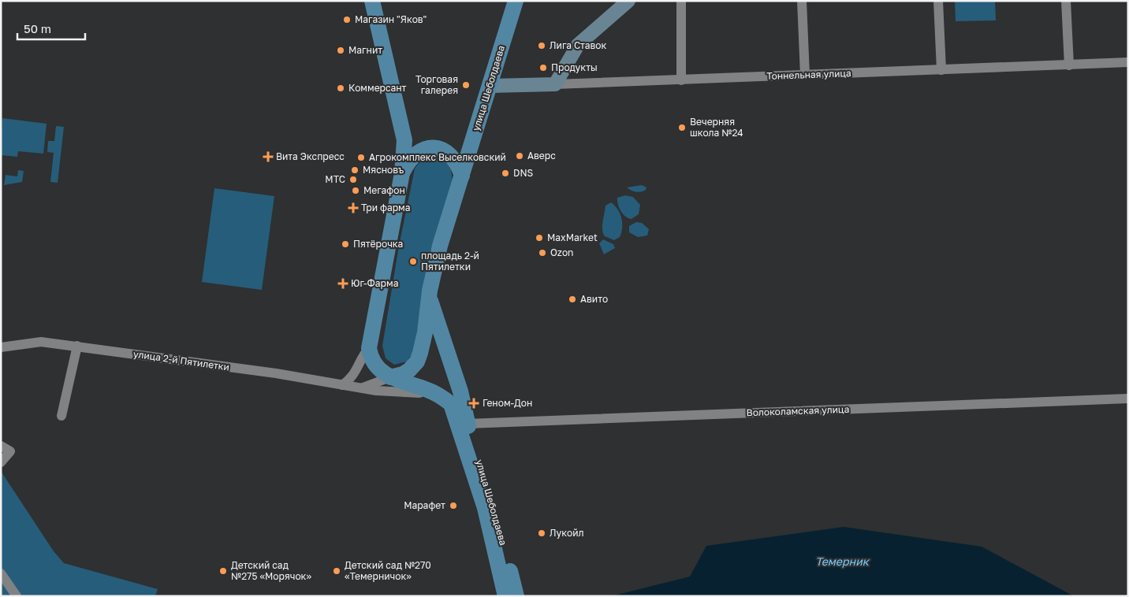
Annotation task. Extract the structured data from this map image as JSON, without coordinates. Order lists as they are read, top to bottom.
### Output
{
  "streets": {
    "main road": ["улица Шеболдаева"],
    "street": ["Тоннельная улица", "улица 2-й Пятилетки", "Волоколамская улица"]
  },
  "crossings": [
    ["Тоннельная улица", "улица Шеболдаева"],
    ["улица Шеболдаева", "Волоколамская улица"]
  ],
  "water": ["Темерник"],
  "places": {
    "other": [
      "Магазин \"Яков\"",
      "Лига Ставок",
      "Магнит",
      "Продукты",
      "Торговая галерея",
      "Коммерсант",
      "Вечерняя школа №24",
      "Аверс",
      "Агрокомплекс Выселковский",
      "Мясновъ",
      "DNS",
      "МТС",
      "Мегафон",
      "MaxMarket",
      "Пятёрочка",
      "Ozon",
      "площадь 2-й Пятилетки",
      "Авито",
      "Марафет",
      "Лукойл",
      "Детский сад №275 «Морячок»",
      "Детский сад №270 «Темерничок»"
    ],
    "health": [
      "Вита Экспресс",
      "Три фарма",
      "Юг-Фарма",
      "Геном-Дон"
    ]
  },
  "scale_bar": "50 m"
}
